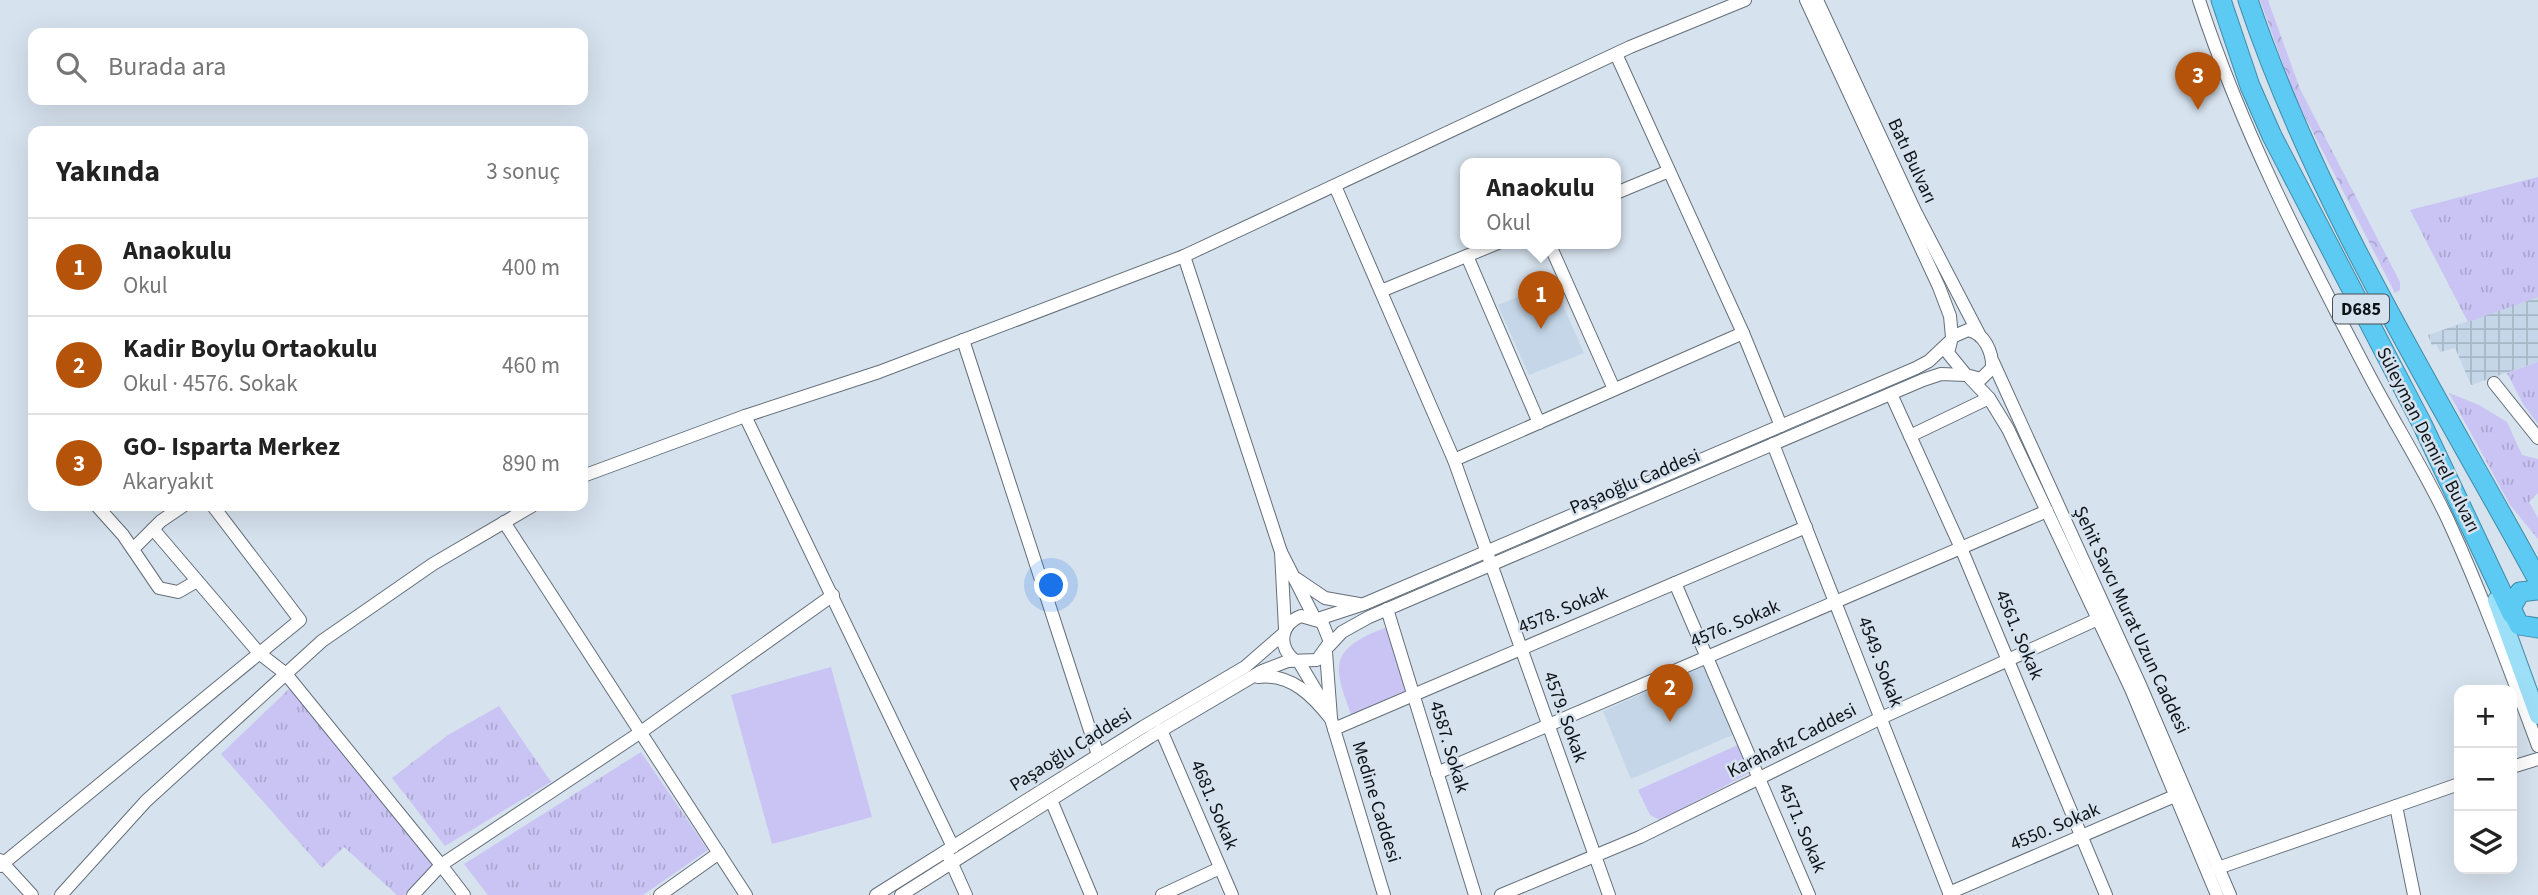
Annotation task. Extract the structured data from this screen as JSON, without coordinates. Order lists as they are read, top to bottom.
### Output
{
  "streets": {
    "highway": ["D685", "Süleyman Demirel Bulvarı"],
    "street": [
      "Batı Bulvarı",
      "Paşaoğlu Caddesi",
      "4578. Sokak",
      "Şehit Savcı Murat Uzun Caddesi",
      "4576. Sokak",
      "4561. Sokak",
      "4549. Sokak",
      "4579. Sokak",
      "Karahafız Caddesi",
      "4587. Sokak",
      "Medine Caddesi",
      "4681. Sokak",
      "4550. Sokak",
      "4571. Sokak"
    ]
  },
  "crossings": [
    ["Batı Bulvarı", "Paşaoğlu Caddesi"],
    ["Batı Bulvarı", "Şehit Savcı Murat Uzun Caddesi"],
    ["D685", "Süleyman Demirel Bulvarı"],
    ["Paşaoğlu Caddesi", "Şehit Savcı Murat Uzun Caddesi"],
    ["Paşaoğlu Caddesi", "4561. Sokak"],
    ["Paşaoğlu Caddesi", "4549. Sokak"],
    ["Paşaoğlu Caddesi", "4579. Sokak"],
    ["Paşaoğlu Caddesi", "4587. Sokak"],
    ["Paşaoğlu Caddesi", "Medine Caddesi"],
    ["Paşaoğlu Caddesi", "4681. Sokak"],
    ["4578. Sokak", "4549. Sokak"],
    ["4578. Sokak", "4579. Sokak"],
    ["4578. Sokak", "4587. Sokak"],
    ["4578. Sokak", "Medine Caddesi"],
    ["4578. Sokak", "4571. Sokak"],
    ["Şehit Savcı Murat Uzun Caddesi", "4576. Sokak"],
    ["Şehit Savcı Murat Uzun Caddesi", "Karahafız Caddesi"],
    ["Şehit Savcı Murat Uzun Caddesi", "4550. Sokak"],
    ["4576. Sokak", "4561. Sokak"],
    ["4576. Sokak", "4549. Sokak"],
    ["4576. Sokak", "4579. Sokak"],
    ["4576. Sokak", "4587. Sokak"],
    ["4576. Sokak", "4571. Sokak"],
    ["4561. Sokak", "Karahafız Caddesi"],
    ["4561. Sokak", "4550. Sokak"],
    ["4549. Sokak", "Karahafız Caddesi"],
    ["4549. Sokak", "4550. Sokak"],
    ["4579. Sokak", "Karahafız Caddesi"],
    ["Karahafız Caddesi", "4571. Sokak"]
  ],
  "page": {
    "search": "Burada ara",
    "pins": ["3", "1", "2"],
    "heading": ["Yakında", "3 sonuç"],
    "popup": ["Anaokulu", "Okul"],
    "list": [
      {
        "mark": "1",
        "name": "Anaokulu",
        "note": "Okul",
        "value": "400 m"
      },
      {
        "mark": "2",
        "name": "Kadir Boylu Ortaokulu",
        "note": "Okul · 4576. Sokak",
        "value": "460 m"
      },
      {
        "mark": "3",
        "name": "GO- Isparta Merkez",
        "note": "Akaryakıt",
        "value": "890 m"
      }
    ],
    "map_buttons": ["+", "−"]
  }
}
